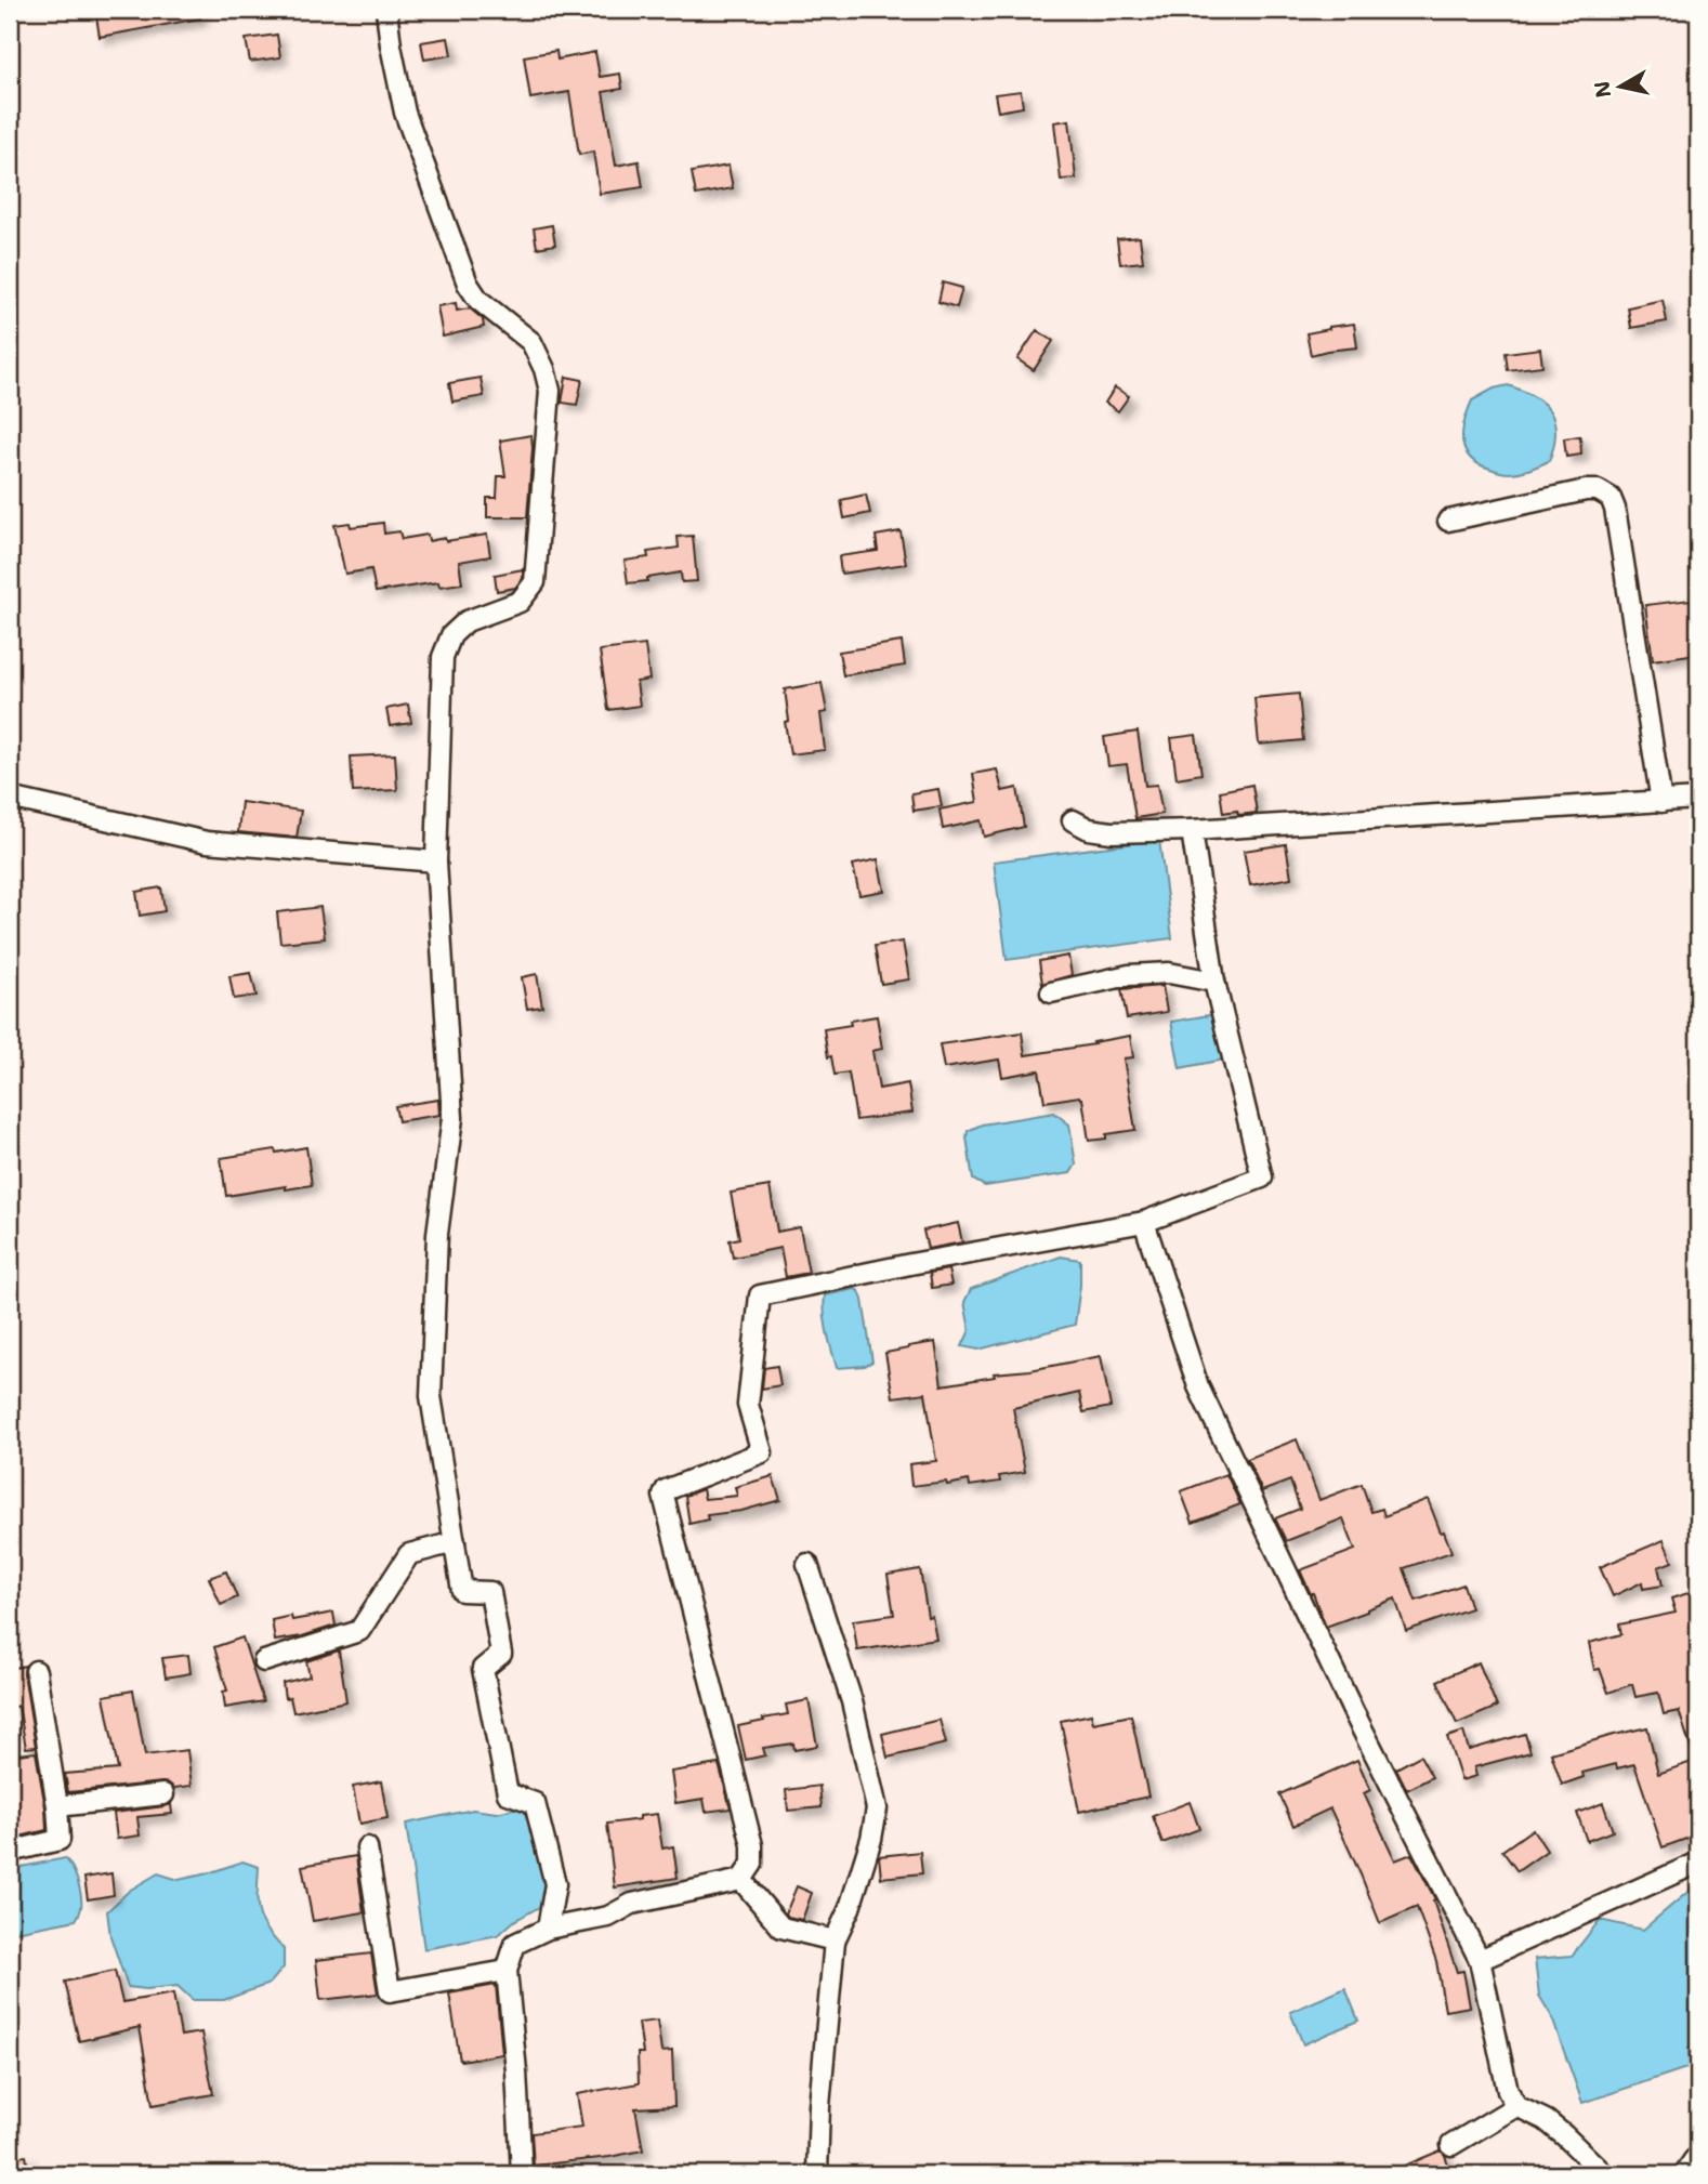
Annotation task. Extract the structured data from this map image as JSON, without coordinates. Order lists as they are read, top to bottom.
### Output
{
  "north": "left"
}
